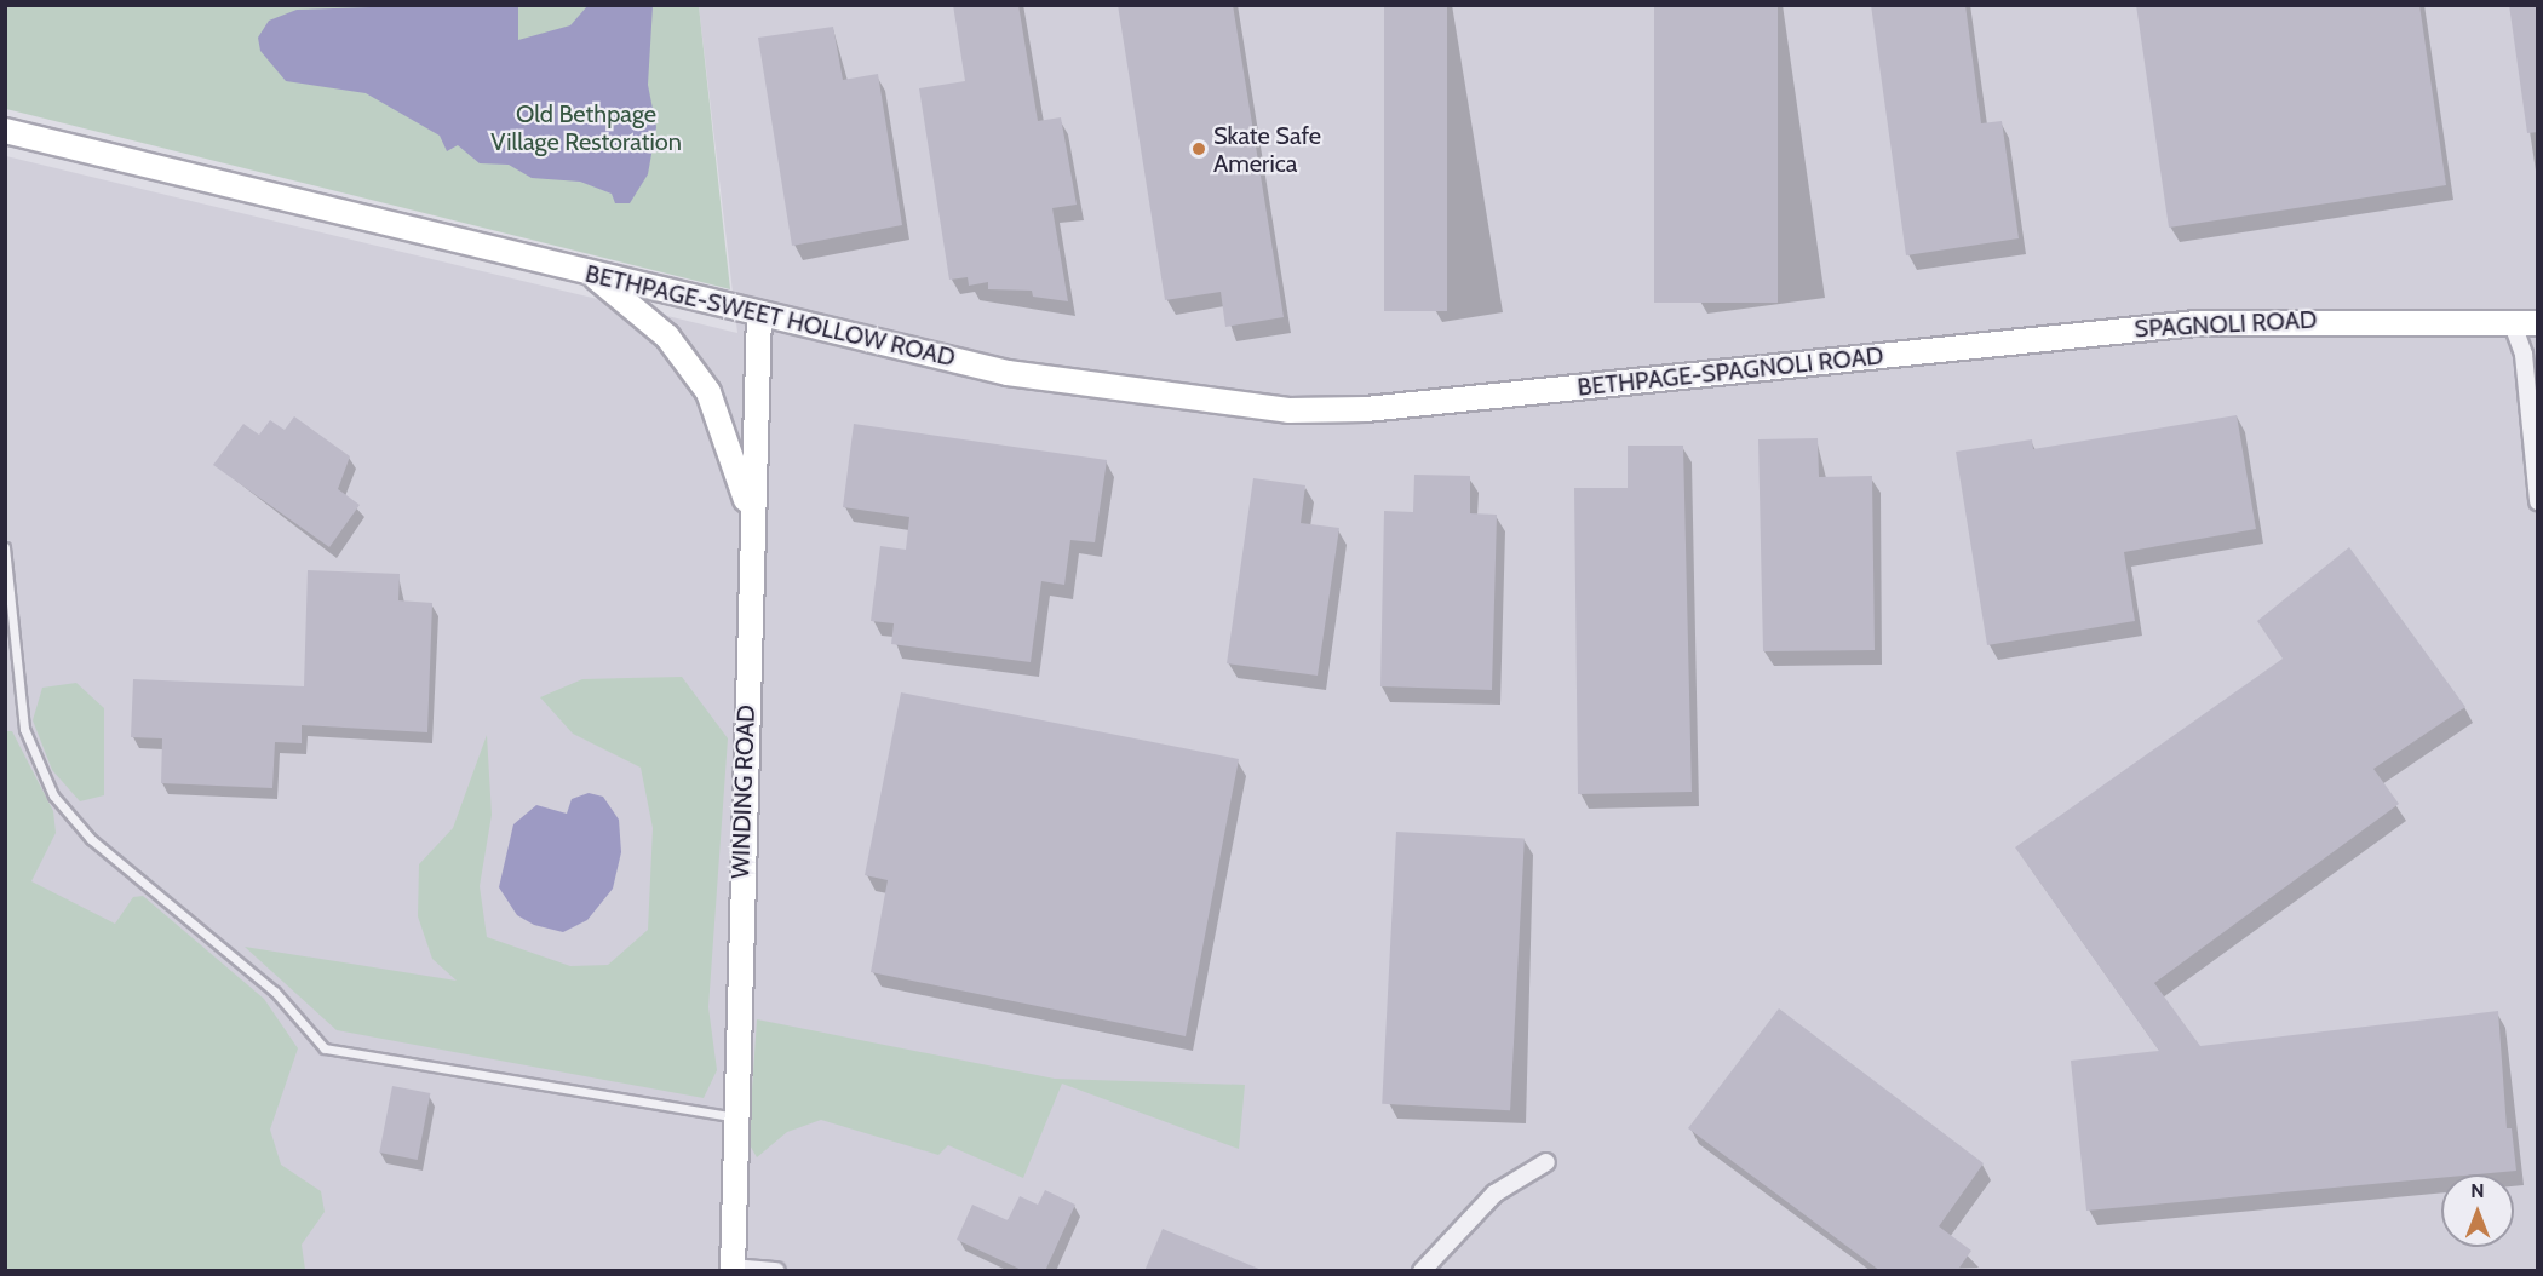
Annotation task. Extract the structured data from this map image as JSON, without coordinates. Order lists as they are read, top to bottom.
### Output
{
  "streets": {
    "main road": [
      "BETHPAGE-SWEET HOLLOW ROAD",
      "SPAGNOLI ROAD",
      "BETHPAGE-SPAGNOLI ROAD",
      "WINDING ROAD"
    ]
  },
  "crossings": [
    ["BETHPAGE-SWEET HOLLOW ROAD", "BETHPAGE-SPAGNOLI ROAD"],
    ["BETHPAGE-SWEET HOLLOW ROAD", "WINDING ROAD"],
    ["SPAGNOLI ROAD", "BETHPAGE-SPAGNOLI ROAD"]
  ],
  "parks": ["Old Bethpage Village Restoration"],
  "places": ["Skate Safe America"],
  "north": "top"
}
